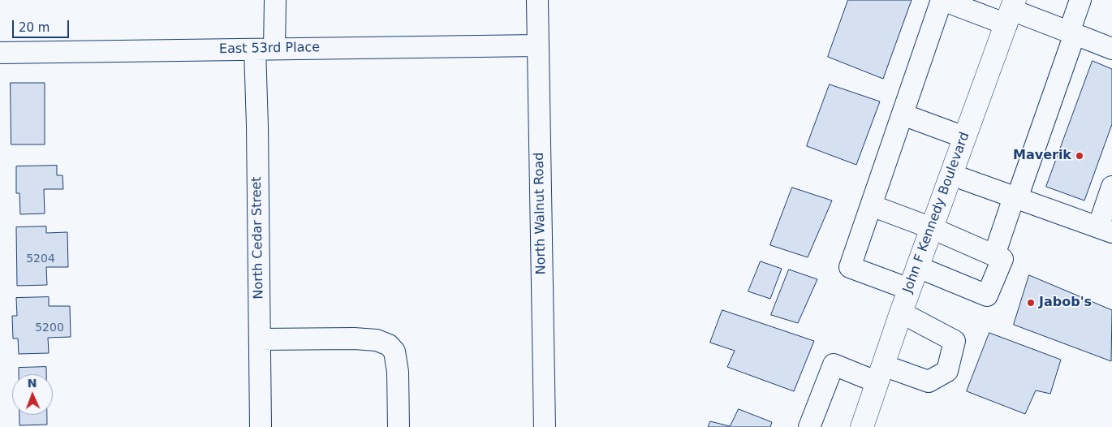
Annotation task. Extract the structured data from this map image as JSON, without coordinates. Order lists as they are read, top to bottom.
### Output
{
  "streets": {
    "main road": ["John F Kennedy Boulevard"],
    "street": ["East 53rd Place", "North Walnut Road", "North Cedar Street"]
  },
  "crossings": [
    ["East 53rd Place", "North Walnut Road"],
    ["East 53rd Place", "North Cedar Street"]
  ],
  "places": ["Maverik", "Jabob's"],
  "house_numbers": ["5204", "5200"],
  "scale_bar": "20 m",
  "north": "top"
}
